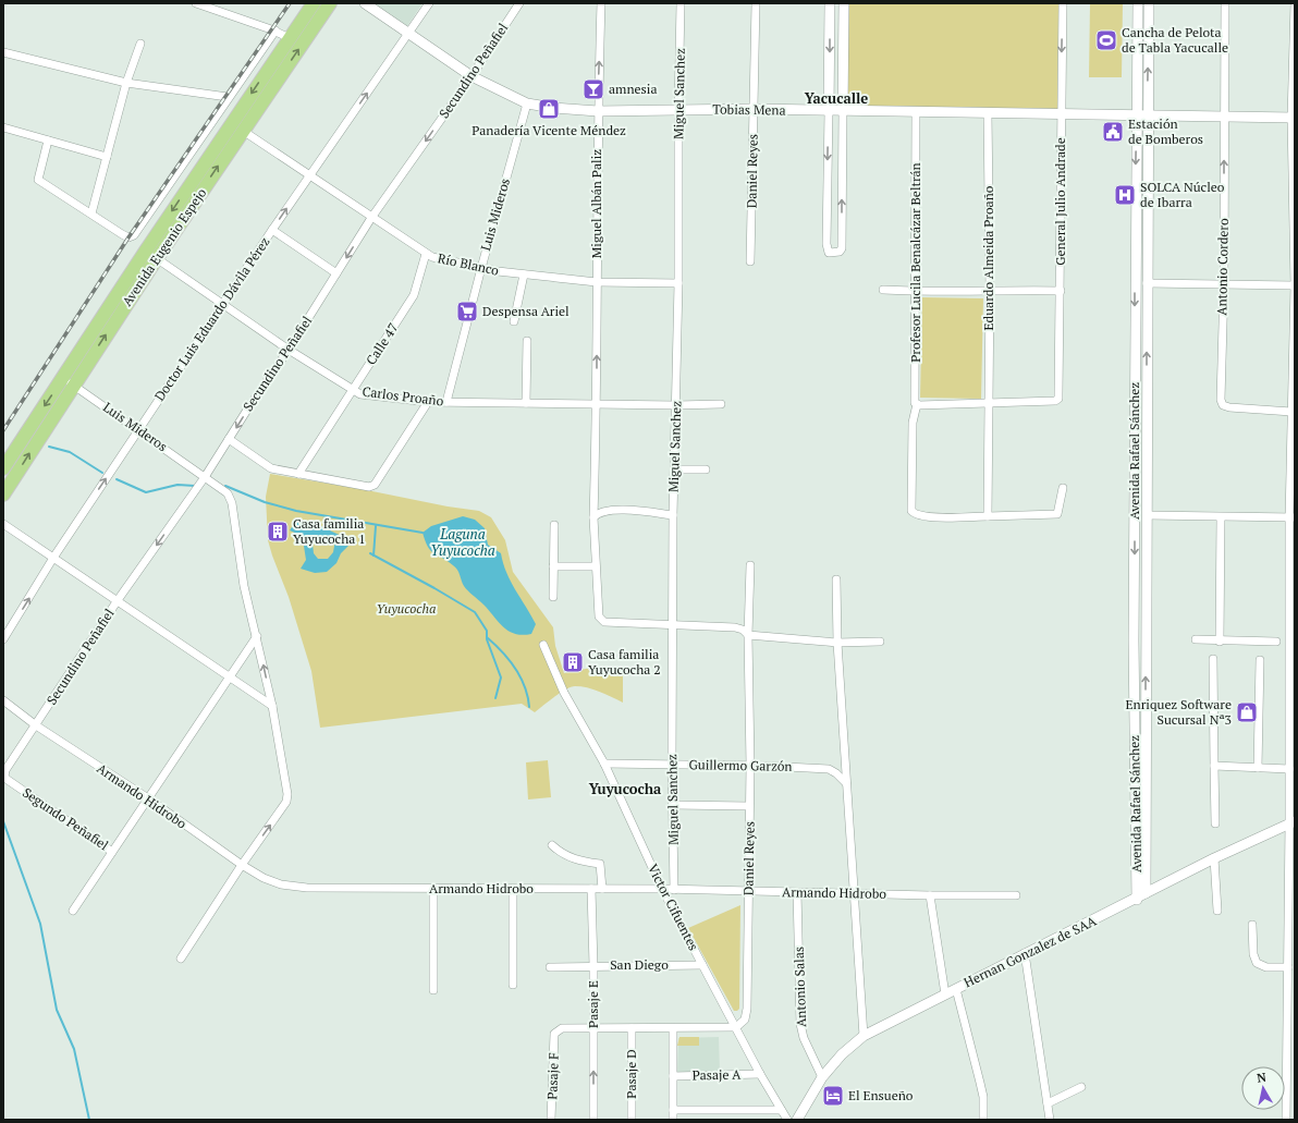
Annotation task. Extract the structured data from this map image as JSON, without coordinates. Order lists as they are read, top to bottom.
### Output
{
  "streets": {
    "main road": ["Avenida Eugenio Espejo"],
    "street": [
      "Secundino Peñafiel",
      "Miguel Sanchez",
      "Tobias Mena",
      "Daniel Reyes",
      "General Julio Andrade",
      "Miguel Albán Paliz",
      "Luis Mideros",
      "Eduardo Almeida Proaño",
      "Profesor Lucila Benalcázar Beltrán",
      "Río Blanco",
      "Antonio Cordero",
      "Doctor Luis Eduardo Dávila Pérez",
      "Calle 47",
      "Carlos Proaño",
      "Avenida Rafael Sánchez",
      "Guillermo Garzón",
      "Armando Hidrobo",
      "Segundo Peñafiel",
      "Victor Cifuentes",
      "Hernan Gonzalez de SAA",
      "San Diego",
      "Antonio Salas",
      "Pasaje E",
      "Pasaje D",
      "Pasaje A",
      "Pasaje F"
    ]
  },
  "crossings": [
    ["Secundino Peñafiel", "Tobias Mena"],
    ["Secundino Peñafiel", "Luis Mideros"],
    ["Secundino Peñafiel", "Río Blanco"],
    ["Secundino Peñafiel", "Carlos Proaño"],
    ["Secundino Peñafiel", "Armando Hidrobo"],
    ["Secundino Peñafiel", "Segundo Peñafiel"],
    ["Miguel Sanchez", "Tobias Mena"],
    ["Miguel Sanchez", "Miguel Albán Paliz"],
    ["Miguel Sanchez", "Río Blanco"],
    ["Miguel Sanchez", "Carlos Proaño"],
    ["Miguel Sanchez", "Guillermo Garzón"],
    ["Miguel Sanchez", "Armando Hidrobo"],
    ["Tobias Mena", "Daniel Reyes"],
    ["Tobias Mena", "General Julio Andrade"],
    ["Tobias Mena", "Miguel Albán Paliz"],
    ["Tobias Mena", "Luis Mideros"],
    ["Tobias Mena", "Eduardo Almeida Proaño"],
    ["Tobias Mena", "Profesor Lucila Benalcázar Beltrán"],
    ["Tobias Mena", "Antonio Cordero"],
    ["Tobias Mena", "Doctor Luis Eduardo Dávila Pérez"],
    ["Tobias Mena", "Avenida Rafael Sánchez"],
    ["Daniel Reyes", "Guillermo Garzón"],
    ["Daniel Reyes", "Armando Hidrobo"],
    ["Daniel Reyes", "Victor Cifuentes"],
    ["General Julio Andrade", "Eduardo Almeida Proaño"],
    ["Miguel Albán Paliz", "Río Blanco"],
    ["Miguel Albán Paliz", "Carlos Proaño"],
    ["Luis Mideros", "Avenida Eugenio Espejo"],
    ["Luis Mideros", "Río Blanco"],
    ["Luis Mideros", "Doctor Luis Eduardo Dávila Pérez"],
    ["Luis Mideros", "Carlos Proaño"],
    ["Luis Mideros", "Armando Hidrobo"],
    ["Avenida Eugenio Espejo", "Río Blanco"],
    ["Avenida Eugenio Espejo", "Carlos Proaño"],
    ["Eduardo Almeida Proaño", "Profesor Lucila Benalcázar Beltrán"],
    ["Río Blanco", "Doctor Luis Eduardo Dávila Pérez"],
    ["Río Blanco", "Calle 47"],
    ["Doctor Luis Eduardo Dávila Pérez", "Carlos Proaño"],
    ["Calle 47", "Carlos Proaño"],
    ["Avenida Rafael Sánchez", "Hernan Gonzalez de SAA"],
    ["Guillermo Garzón", "Victor Cifuentes"],
    ["Armando Hidrobo", "Segundo Peñafiel"],
    ["Armando Hidrobo", "Victor Cifuentes"],
    ["Armando Hidrobo", "Antonio Salas"],
    ["Armando Hidrobo", "Pasaje E"],
    ["Victor Cifuentes", "San Diego"],
    ["Victor Cifuentes", "Pasaje A"],
    ["Hernan Gonzalez de SAA", "Antonio Salas"],
    ["San Diego", "Pasaje E"],
    ["Pasaje E", "Pasaje F"]
  ],
  "one_way": [
    "Secundino Peñafiel",
    "Antonio Cordero",
    "Doctor Luis Eduardo Dávila Pérez",
    "Pasaje E"
  ],
  "districts": ["Yacucalle", "Yuyucocha"],
  "water": ["Laguna Yuyucocha"],
  "parks": ["Yuyucocha"],
  "places": {
    "sports": ["Cancha de Pelota de Tabla Yacucalle"],
    "bar": ["amnesia"],
    "shop": ["Panadería Vicente Méndez", "Enriquez Software Sucursal Nª3"],
    "public building": ["Estación de Bomberos"],
    "hospital": ["SOLCA Núcleo de Ibarra"],
    "supermarket": ["Despensa Ariel"],
    "building": ["Casa familia Yuyucocha 1", "Casa familia Yuyucocha 2"],
    "hotel": ["El Ensueño"]
  },
  "north": "top"
}
